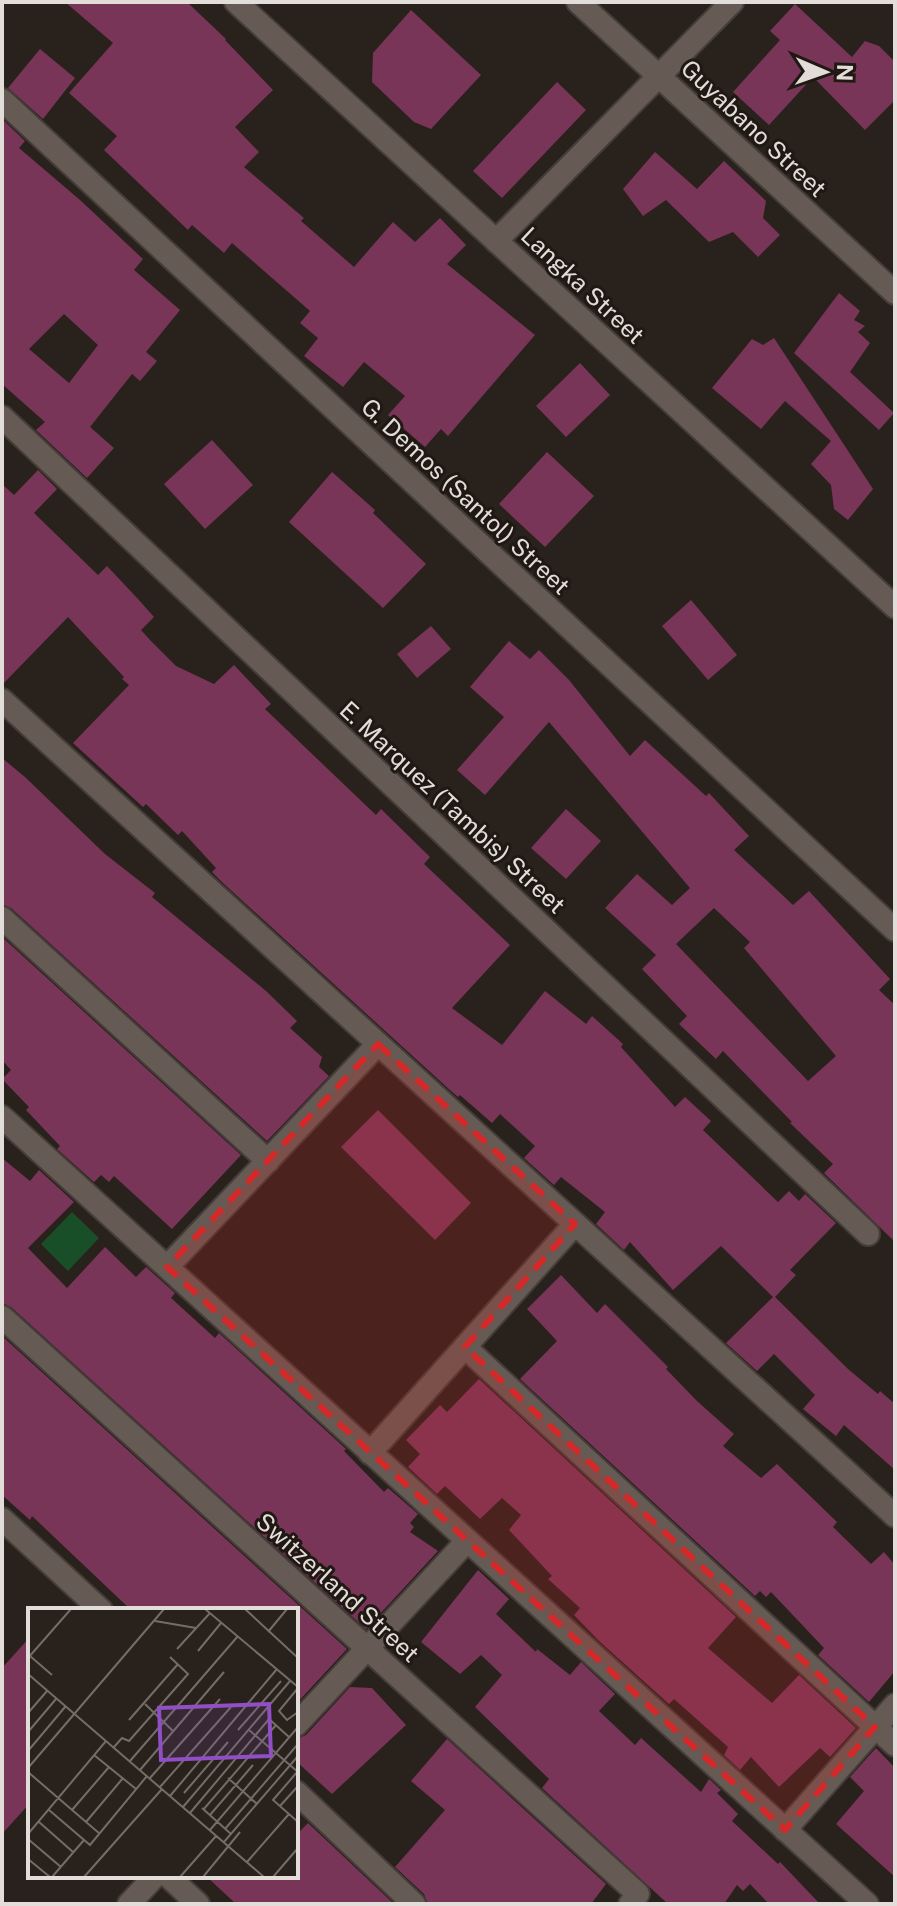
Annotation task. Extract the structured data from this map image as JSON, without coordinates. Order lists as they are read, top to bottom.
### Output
{
  "streets": {
    "street": [
      "Guyabano Street",
      "Langka Street",
      "G. Demos (Santol) Street",
      "E. Marquez (Tambis) Street",
      "Switzerland Street"
    ]
  },
  "north": "right"
}
